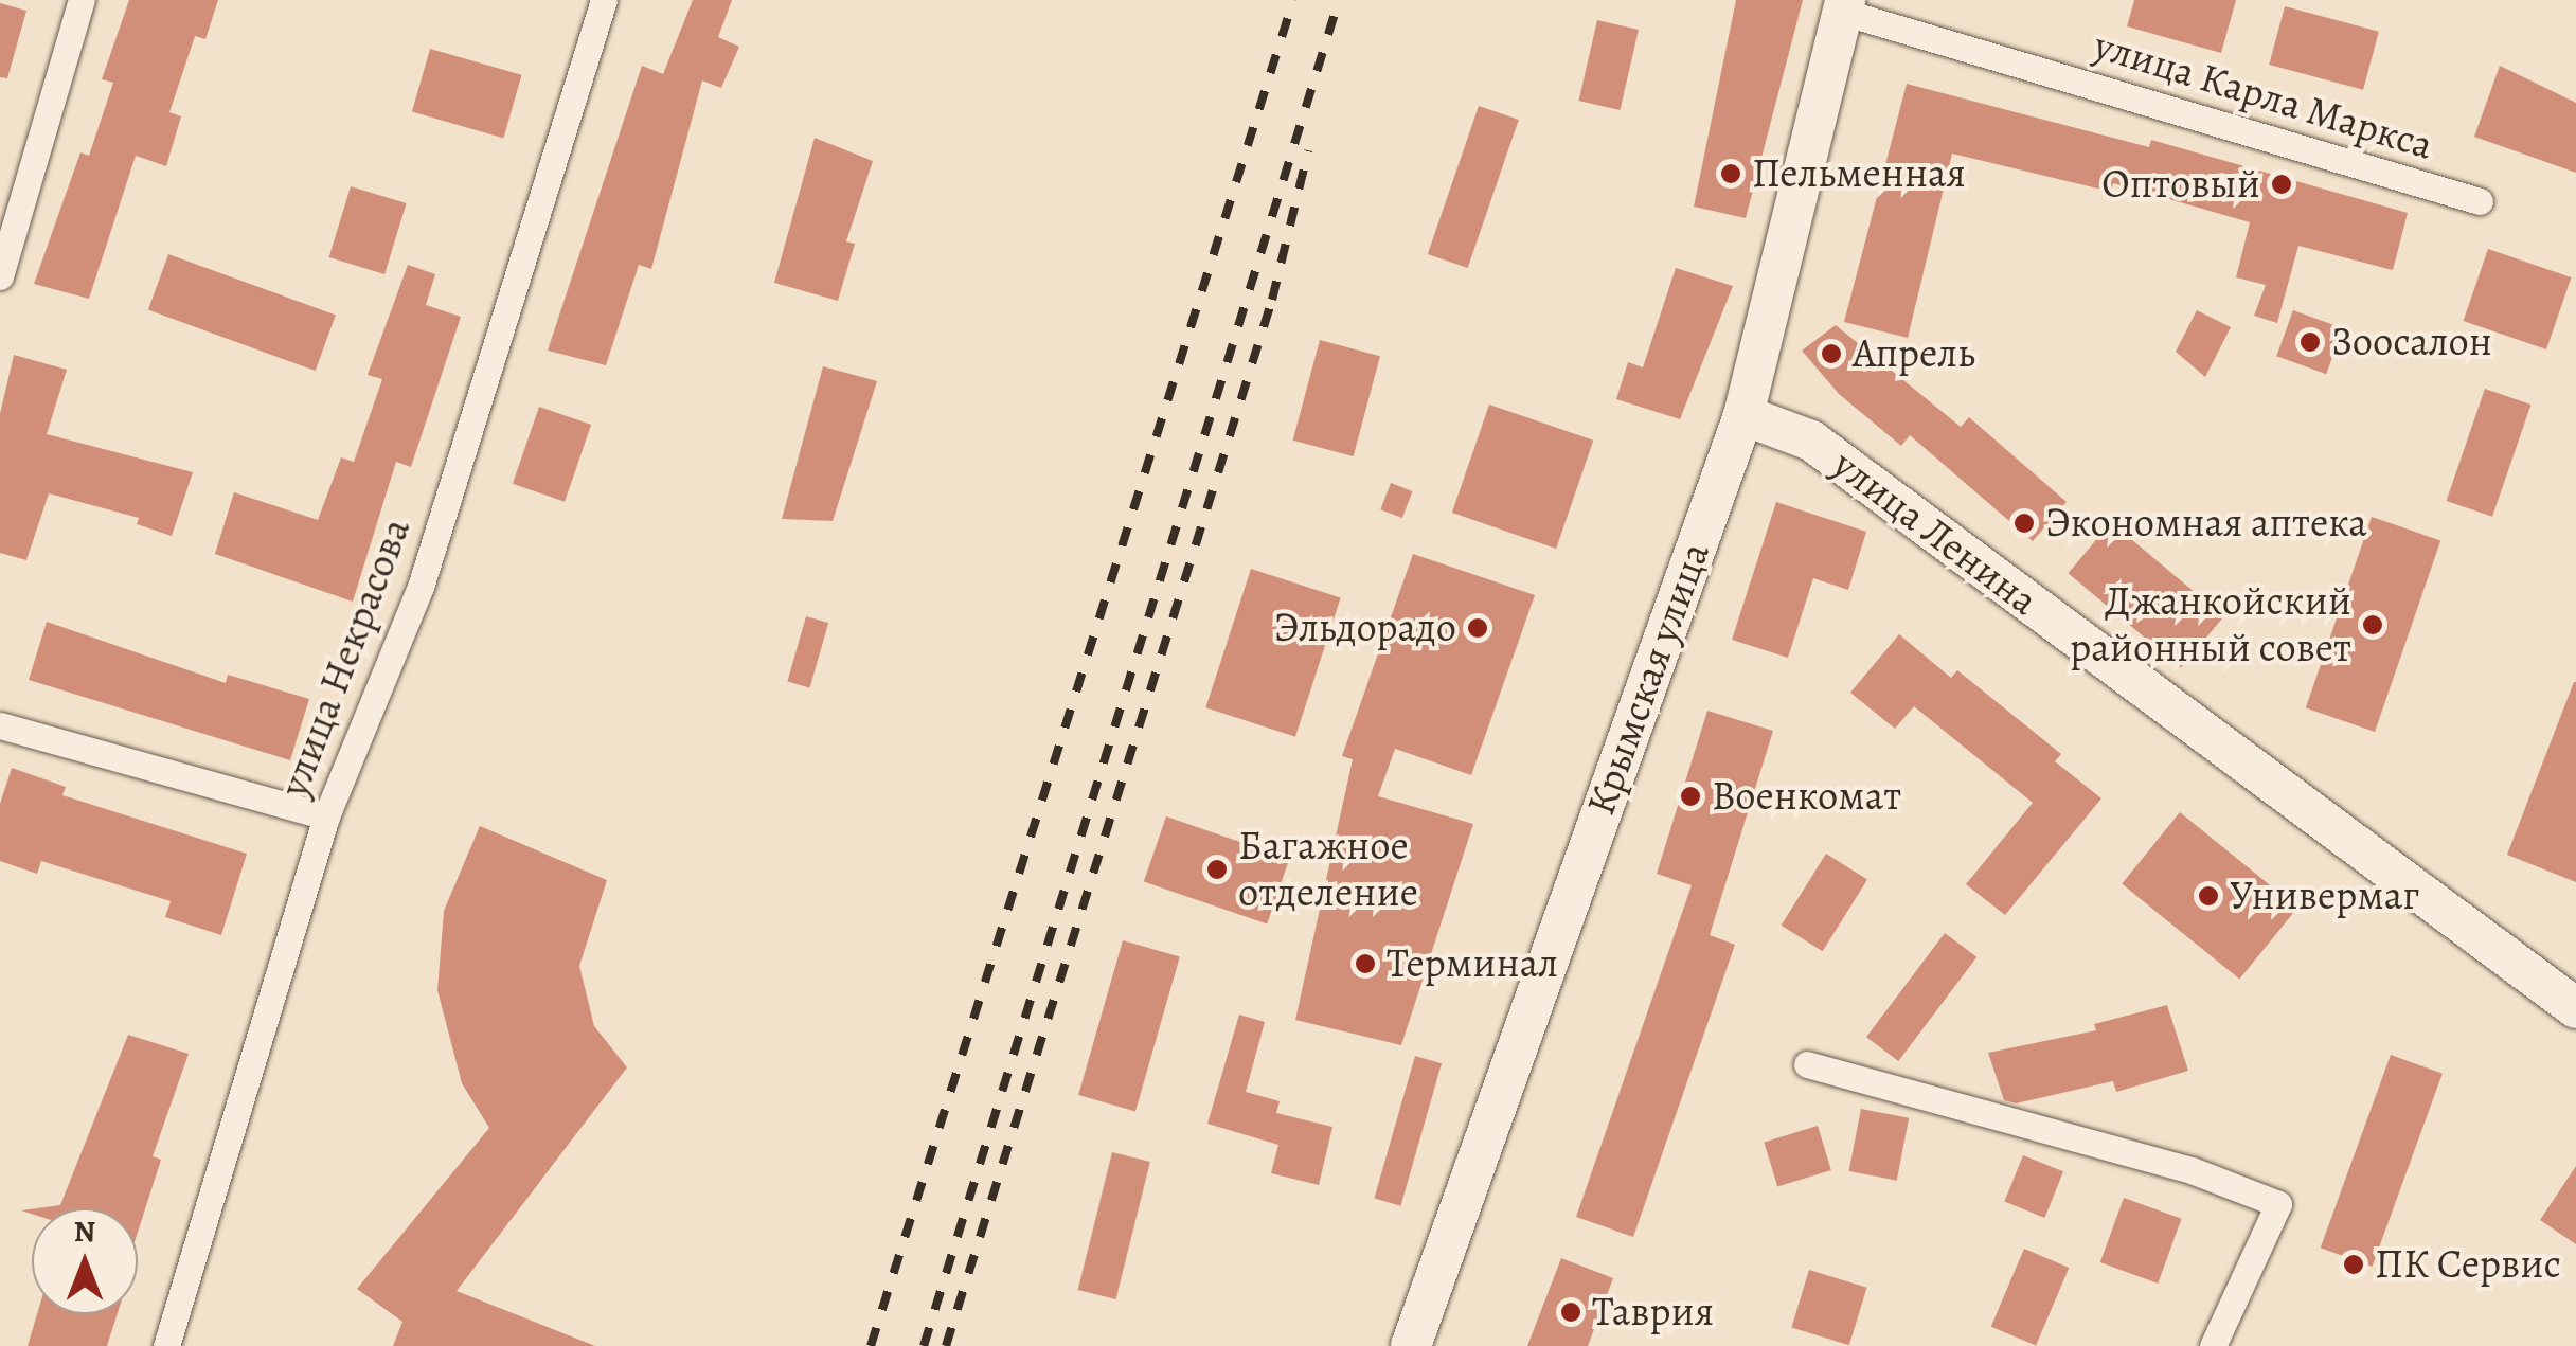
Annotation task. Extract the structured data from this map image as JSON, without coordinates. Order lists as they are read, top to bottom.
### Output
{
  "streets": {
    "main road": ["улица Ленина", "Крымская улица"],
    "street": ["улица Карла Маркса", "улица Некрасова"]
  },
  "crossings": [
    ["улица Карла Маркса", "Крымская улица"],
    ["улица Ленина", "Крымская улица"]
  ],
  "places": [
    "Пельменная",
    "Оптовый",
    "Зоосалон",
    "Апрель",
    "Экономная аптека",
    "Джанкойский районный совет",
    "Эльдорадо",
    "Военкомат",
    "Багажное отделение",
    "Универмаг",
    "Терминал",
    "ПК Сервис",
    "Таврия"
  ],
  "north": "top"
}
